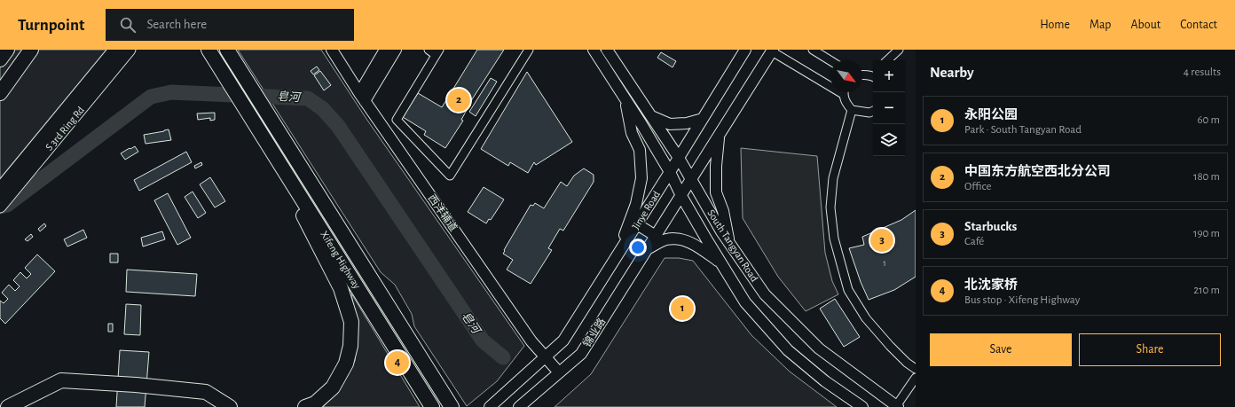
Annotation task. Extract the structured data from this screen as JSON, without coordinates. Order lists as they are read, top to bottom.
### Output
{
  "streets": {
    "highway": ["S 3rd Ring Rd", "Xifeng Highway"],
    "main road": [
      "Jinye Road",
      "西沣辅道",
      "South Tangyan Road",
      "锦业路"
    ]
  },
  "crossings": [
    ["Jinye Road", "西沣辅道"],
    ["Jinye Road", "South Tangyan Road"],
    ["Jinye Road", "锦业路"],
    ["西沣辅道", "锦业路"]
  ],
  "water": ["皂河"],
  "house_numbers": ["1"],
  "north": "bottom right",
  "page": {
    "header": "Turnpoint",
    "search": "Search here",
    "nav": [
      "Home",
      "Map",
      "About",
      "Contact"
    ],
    "heading": ["Nearby", "4 results"],
    "map_buttons": ["+", "−"],
    "pins": [
      "2",
      "3",
      "1",
      "4"
    ],
    "list": [
      {
        "mark": "1",
        "name": "永阳公园",
        "note": "Park · South Tangyan Road",
        "value": "60 m"
      },
      {
        "mark": "2",
        "name": "中国东方航空西北分公司",
        "note": "Office",
        "value": "180 m"
      },
      {
        "mark": "3",
        "name": "Starbucks",
        "note": "Café",
        "value": "190 m"
      },
      {
        "mark": "4",
        "name": "北沈家桥",
        "note": "Bus stop · Xifeng Highway",
        "value": "210 m"
      }
    ],
    "buttons": ["Save", "Share"]
  }
}
